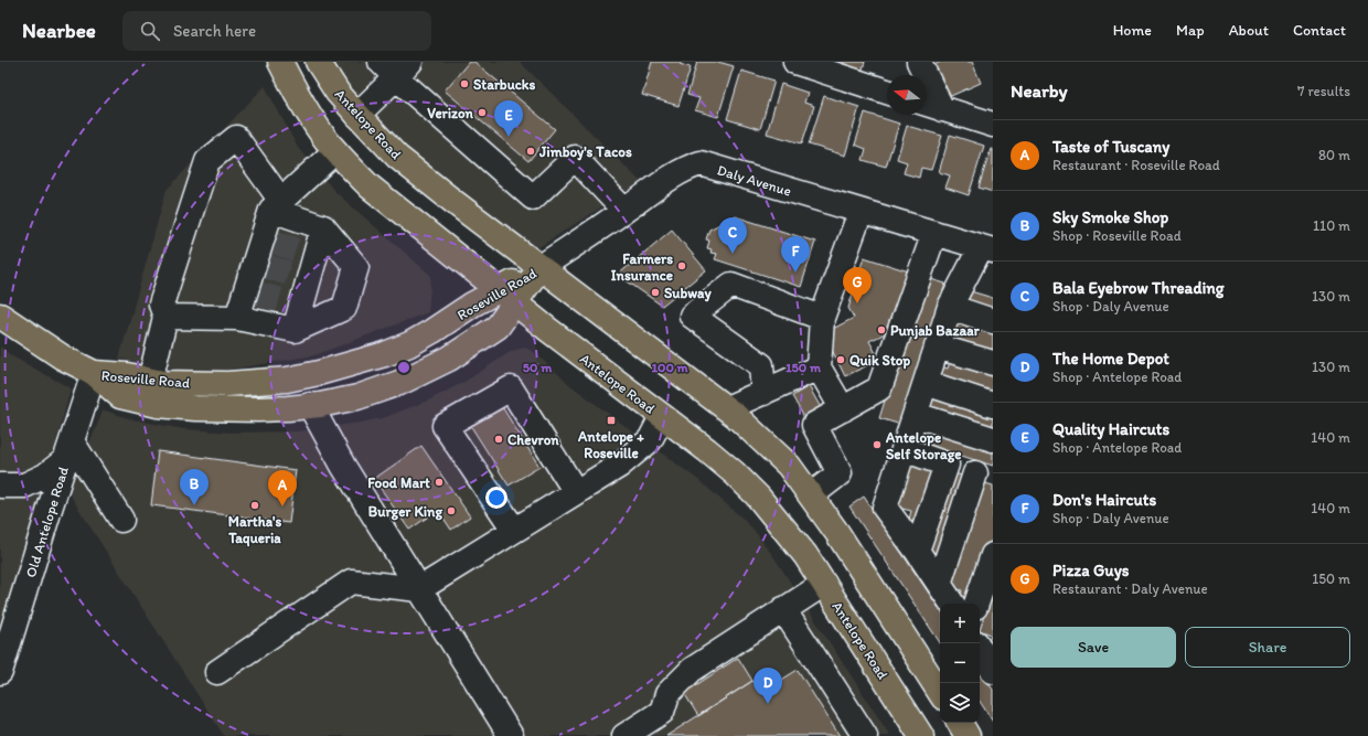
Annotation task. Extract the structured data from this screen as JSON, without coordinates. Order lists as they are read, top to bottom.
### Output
{
  "streets": {
    "main road": ["Antelope Road", "Roseville Road"],
    "street": ["Daly Avenue", "Old Antelope Road"]
  },
  "crossings": [
    ["Antelope Road", "Daly Avenue"],
    ["Antelope Road", "Roseville Road"],
    ["Daly Avenue", "Roseville Road"],
    ["Roseville Road", "Old Antelope Road"]
  ],
  "places": {
    "other": [
      "Starbucks",
      "Verizon",
      "Jimboy's Tacos",
      "Farmers Insurance",
      "Subway",
      "Punjab Bazaar",
      "Quik Stop",
      "Chevron",
      "Antelope Self Storage",
      "Food Mart",
      "Martha's Taqueria",
      "Burger King"
    ],
    "transit": ["Antelope + Roseville"]
  },
  "north": "left",
  "page": {
    "header": "Nearbee",
    "search": "Search here",
    "nav": [
      "Home",
      "Map",
      "About",
      "Contact"
    ],
    "heading": ["Nearby", "7 results"],
    "pins": [
      "E",
      "C",
      "F",
      "G",
      "B",
      "A",
      "D"
    ],
    "list": [
      {
        "mark": "A",
        "name": "Taste of Tuscany",
        "note": "Restaurant · Roseville Road",
        "value": "80 m"
      },
      {
        "mark": "B",
        "name": "Sky Smoke Shop",
        "note": "Shop · Roseville Road",
        "value": "110 m"
      },
      {
        "mark": "C",
        "name": "Bala Eyebrow Threading",
        "note": "Shop · Daly Avenue",
        "value": "130 m"
      },
      {
        "mark": "D",
        "name": "The Home Depot",
        "note": "Shop · Antelope Road",
        "value": "130 m"
      },
      {
        "mark": "E",
        "name": "Quality Haircuts",
        "note": "Shop · Antelope Road",
        "value": "140 m"
      },
      {
        "mark": "F",
        "name": "Don's Haircuts",
        "note": "Shop · Daly Avenue",
        "value": "140 m"
      },
      {
        "mark": "G",
        "name": "Pizza Guys",
        "note": "Restaurant · Daly Avenue",
        "value": "150 m"
      }
    ],
    "map_buttons": ["+", "−"],
    "buttons": ["Save", "Share"]
  },
  "rings": ["50 m", "100 m", "150 m"]
}
